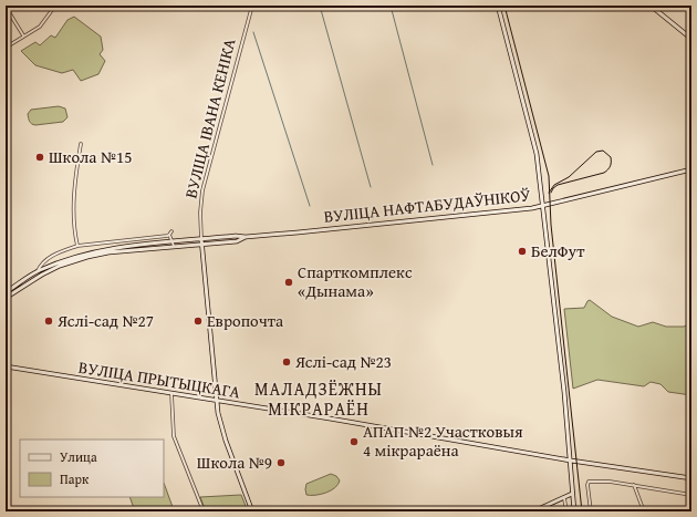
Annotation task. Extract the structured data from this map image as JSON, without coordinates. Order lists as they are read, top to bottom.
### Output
{
  "streets": {
    "main road": ["ВУЛІЦА НАФТАБУДАЎНІКОЎ", "ВУЛІЦА ПРЫТЫЦКАГА"],
    "street": ["ВУЛІЦА ІВАНА КЕНІКА"]
  },
  "crossings": [
    ["ВУЛІЦА ІВАНА КЕНІКА", "ВУЛІЦА НАФТАБУДАЎНІКОЎ"],
    ["ВУЛІЦА НАФТАБУДАЎНІКОЎ", "ВУЛІЦА ПРЫТЫЦКАГА"]
  ],
  "districts": ["МАЛАДЗЁЖНЫ МІКРАРАЁН"],
  "places": [
    "Школа №15",
    "БелФут",
    "Спарткомплекс «Дынама»",
    "Яслі-сад №27",
    "Европочта",
    "Яслі-сад №23",
    "АПАП №2 Участковыя 4 мікрараёна",
    "Школа №9"
  ],
  "legend": ["Улица", "Парк"]
}
